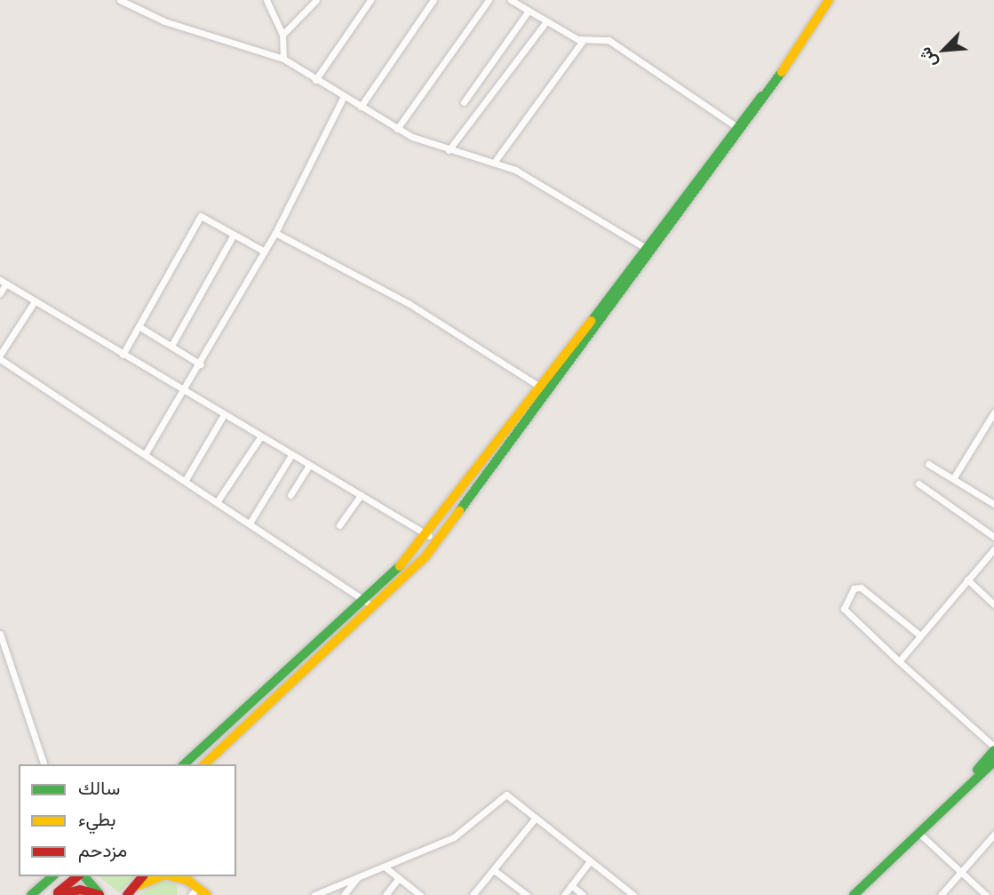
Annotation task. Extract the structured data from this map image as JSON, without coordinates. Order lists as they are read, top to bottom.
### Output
{
  "legend": ["سالك", "بطيء", "مزدحم"],
  "north": "bottom left"
}
